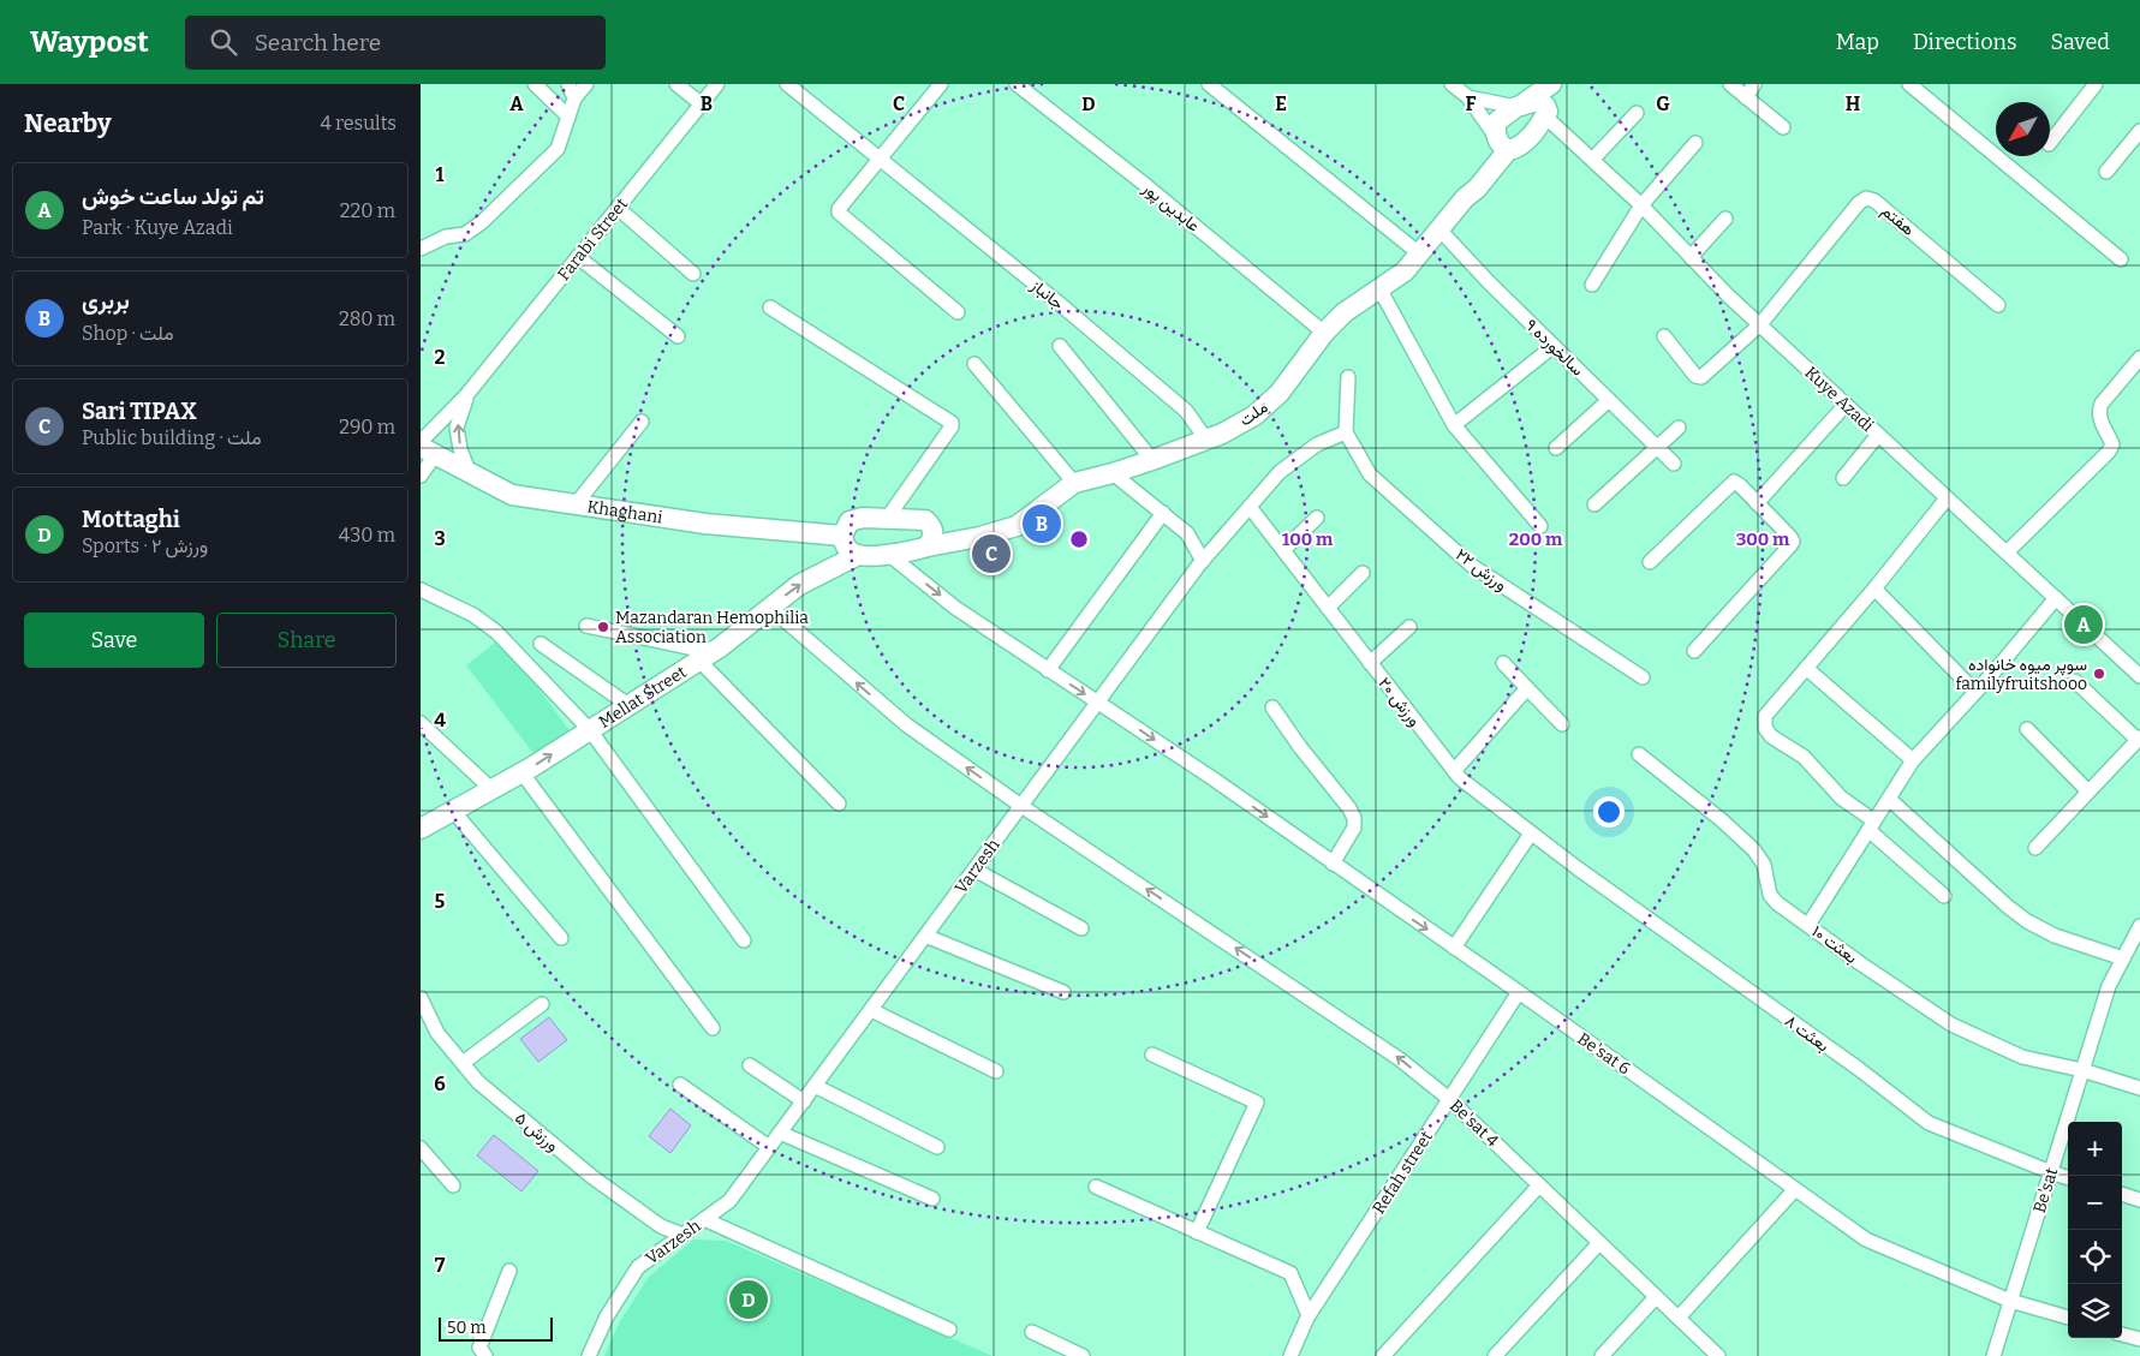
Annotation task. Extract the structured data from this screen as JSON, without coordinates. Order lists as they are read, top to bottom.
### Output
{
  "streets": {
    "main road": ["ملت", "Khaghani", "Mellat Street"],
    "street": [
      "عابدین پور",
      "هفتم",
      "Farabi Street",
      "جانباز",
      "سالخورده ۹",
      "Kuye Azadi",
      "ورزش ۲۲",
      "ورزش ۲۰",
      "Varzesh",
      "بعثت ۱۰",
      "بعثت ٨",
      "Be'sat 6",
      "Be'sat 4",
      "ورزش ۵",
      "Refah street",
      "Be'sat"
    ]
  },
  "crossings": [
    ["عابدین پور", "ملت"],
    ["هفتم", "Kuye Azadi"],
    ["Farabi Street", "Khaghani"],
    ["جانباز", "ملت"],
    ["سالخورده ۹", "ملت"],
    ["ملت", "Mellat Street"],
    ["ملت", "Be'sat 6"],
    ["ورزش ۲۲", "Varzesh"],
    ["Mellat Street", "Be'sat 4"],
    ["ورزش ۲۰", "Varzesh"],
    ["ورزش ۲۰", "بعثت ٨"],
    ["Varzesh", "Be'sat 6"],
    ["Varzesh", "Be'sat 4"],
    ["Varzesh", "ورزش ۵"],
    ["بعثت ۱۰", "Be'sat"],
    ["بعثت ٨", "Be'sat"],
    ["Be'sat 6", "Refah street"],
    ["Be'sat 6", "Be'sat"],
    ["Be'sat 4", "Refah street"]
  ],
  "one_way": ["Mellat Street", "Be'sat 6"],
  "places": ["Mazandaran Hemophilia Association", "سوپر میوه خانواده familyfruitshooo"],
  "scale_bar": "50 m",
  "north": "bottom left",
  "page": {
    "header": "Waypost",
    "search": "Search here",
    "nav": ["Map", "Directions", "Saved"],
    "heading": ["Nearby", "4 results"],
    "list": [
      {
        "mark": "A",
        "name": "تم تولد ساعت خوش",
        "note": "Park · Kuye Azadi",
        "value": "220 m"
      },
      {
        "mark": "B",
        "name": "بربری",
        "note": "Shop · ملت",
        "value": "280 m"
      },
      {
        "mark": "C",
        "name": "Sari TIPAX",
        "note": "Public building · ملت",
        "value": "290 m"
      },
      {
        "mark": "D",
        "name": "Mottaghi",
        "note": "Sports · ورزش ۲",
        "value": "430 m"
      }
    ],
    "pins": [
      "B",
      "C",
      "A",
      "D"
    ],
    "buttons": ["Save", "Share"],
    "map_buttons": ["+", "−"],
    "scale": "50 m"
  },
  "grid": {
    "columns": [
      "A",
      "B",
      "C",
      "D",
      "E",
      "F",
      "G",
      "H"
    ],
    "rows": [
      "1",
      "2",
      "3",
      "4",
      "5",
      "6",
      "7"
    ]
  },
  "rings": ["100 m", "200 m", "300 m"]
}
